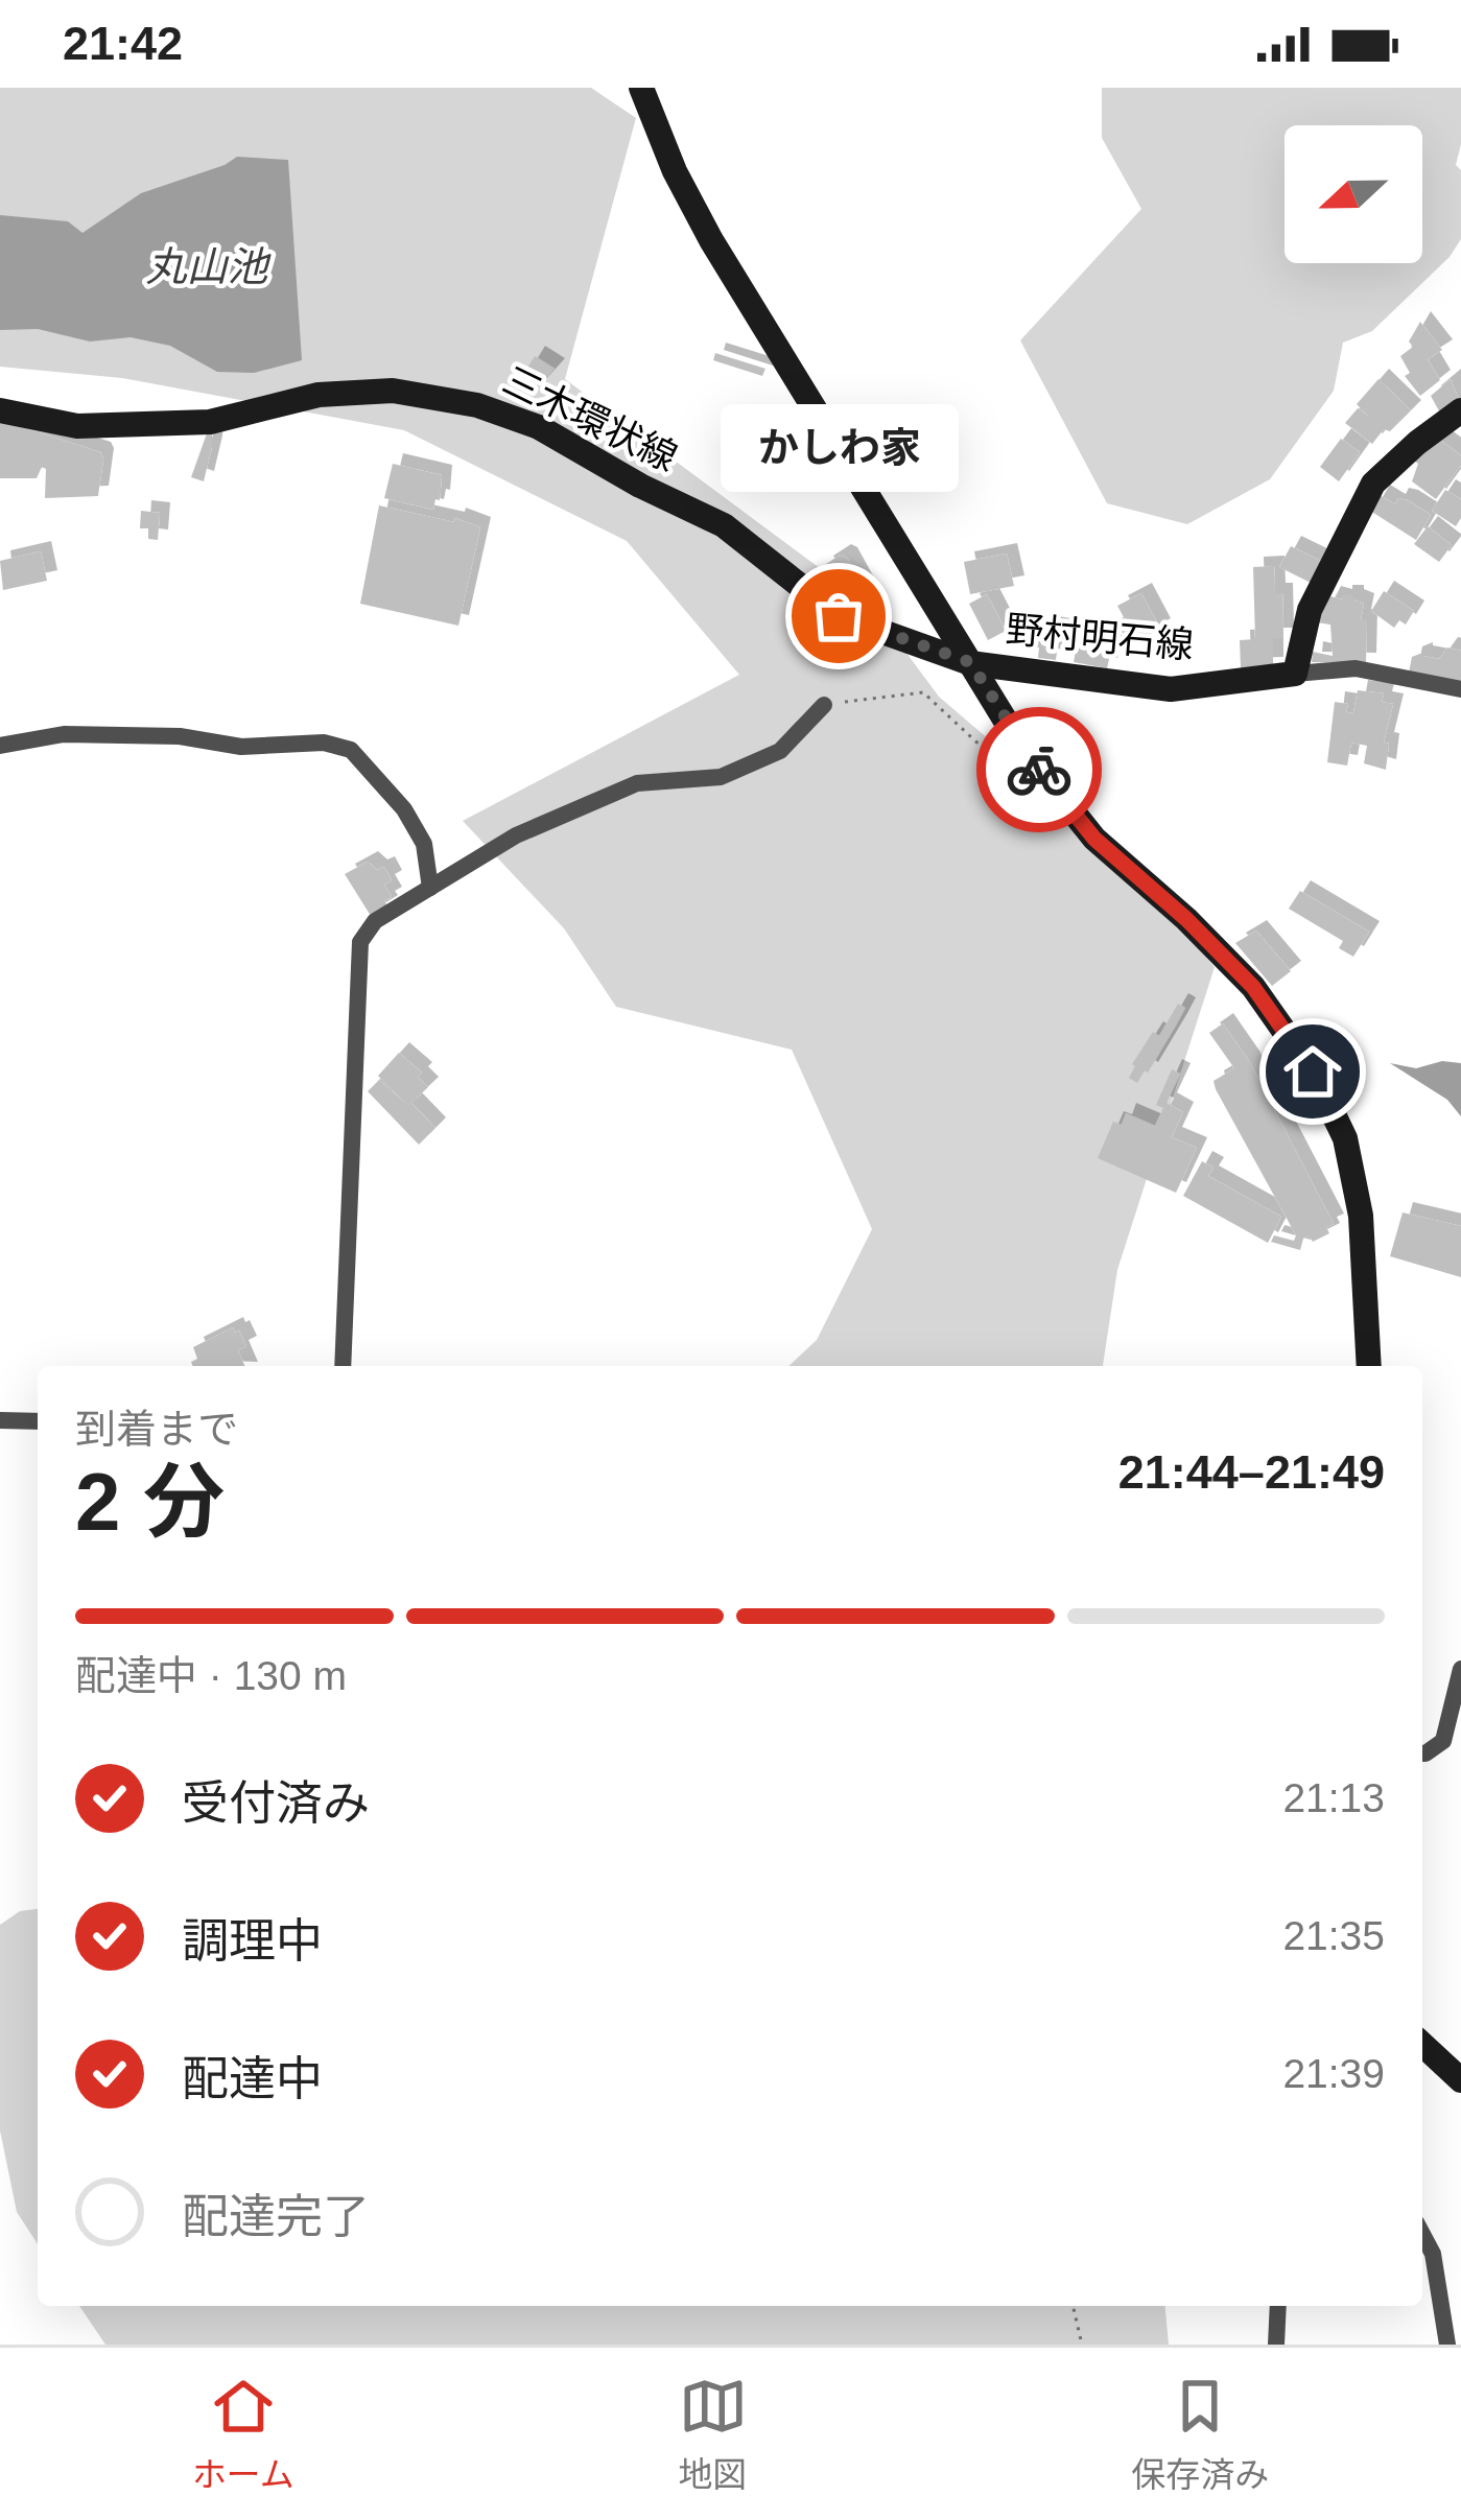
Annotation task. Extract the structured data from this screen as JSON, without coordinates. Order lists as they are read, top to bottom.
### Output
{
  "streets": {
    "main road": ["三木環状線", "野村明石線"]
  },
  "crossings": [
    ["三木環状線", "野村明石線"]
  ],
  "water": ["丸山池"],
  "places": ["かしわ家"],
  "north": "left",
  "page": {
    "status": "21:42",
    "bubble": "かしわ家",
    "heading": ["2 分", "到着まで", "21:44–21:49"],
    "bar": "配達中 · 130 m",
    "list": [
      ["受付済み", "21:13"],
      ["調理中", "21:35"],
      ["配達中", "21:39"],
      "配達完了"
    ],
    "tabs": ["ホーム", "地図", "保存済み"]
  }
}
